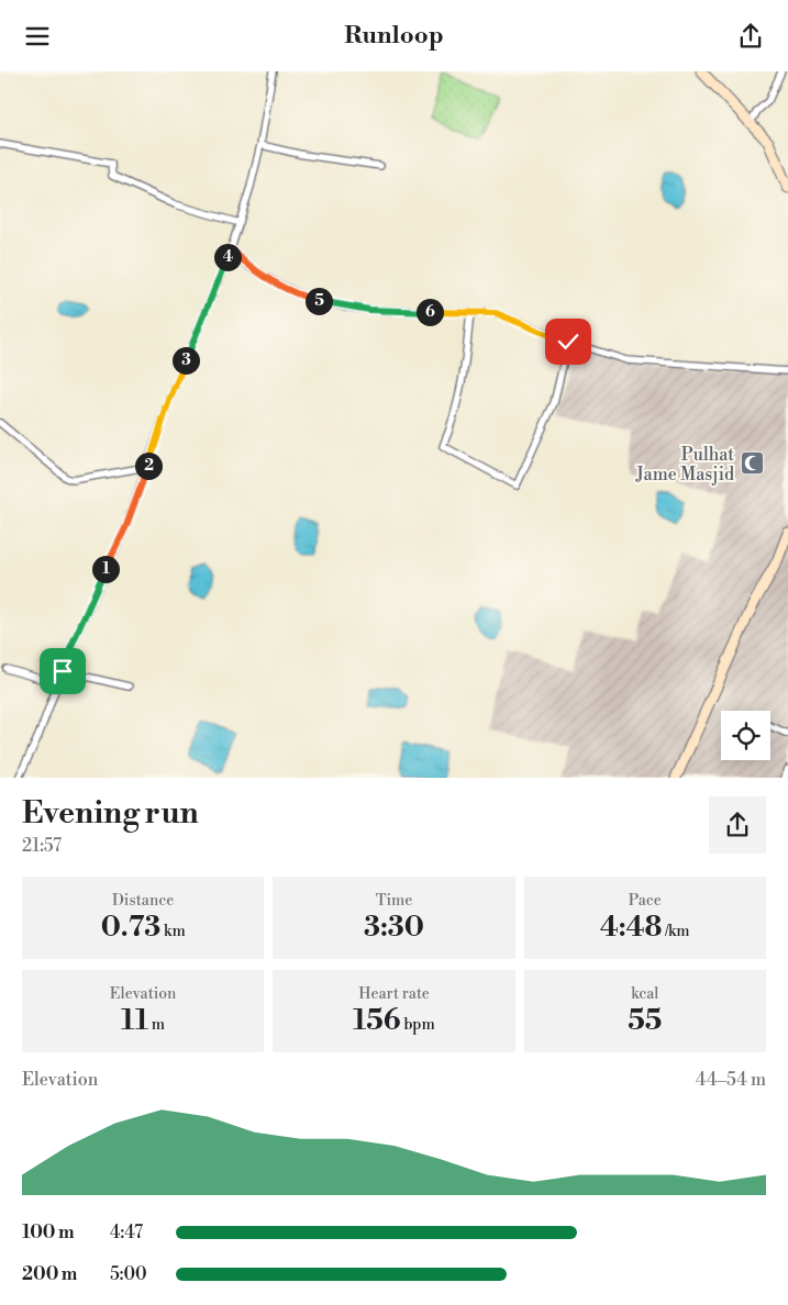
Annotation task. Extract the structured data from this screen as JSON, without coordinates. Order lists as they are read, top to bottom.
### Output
{
  "places": {
    "mosque": ["Pulhat Jame Masjid"]
  },
  "page": {
    "header": "Runloop",
    "pins": [
      "4",
      "5",
      "6",
      "3",
      "2",
      "1"
    ],
    "heading": ["Evening run", "21:57"],
    "stats": [
      ["Distance", "0.73 km"],
      ["Time", "3:30"],
      ["Pace", "4:48 /km"],
      ["Elevation", "11 m"],
      ["Heart rate", "156 bpm"],
      ["kcal", "55"]
    ],
    "chart": ["Elevation", "44–54 m"],
    "list": [
      {
        "name": "100 m",
        "note": "4:47"
      },
      {
        "name": "200 m",
        "note": "5:00"
      }
    ]
  }
}
